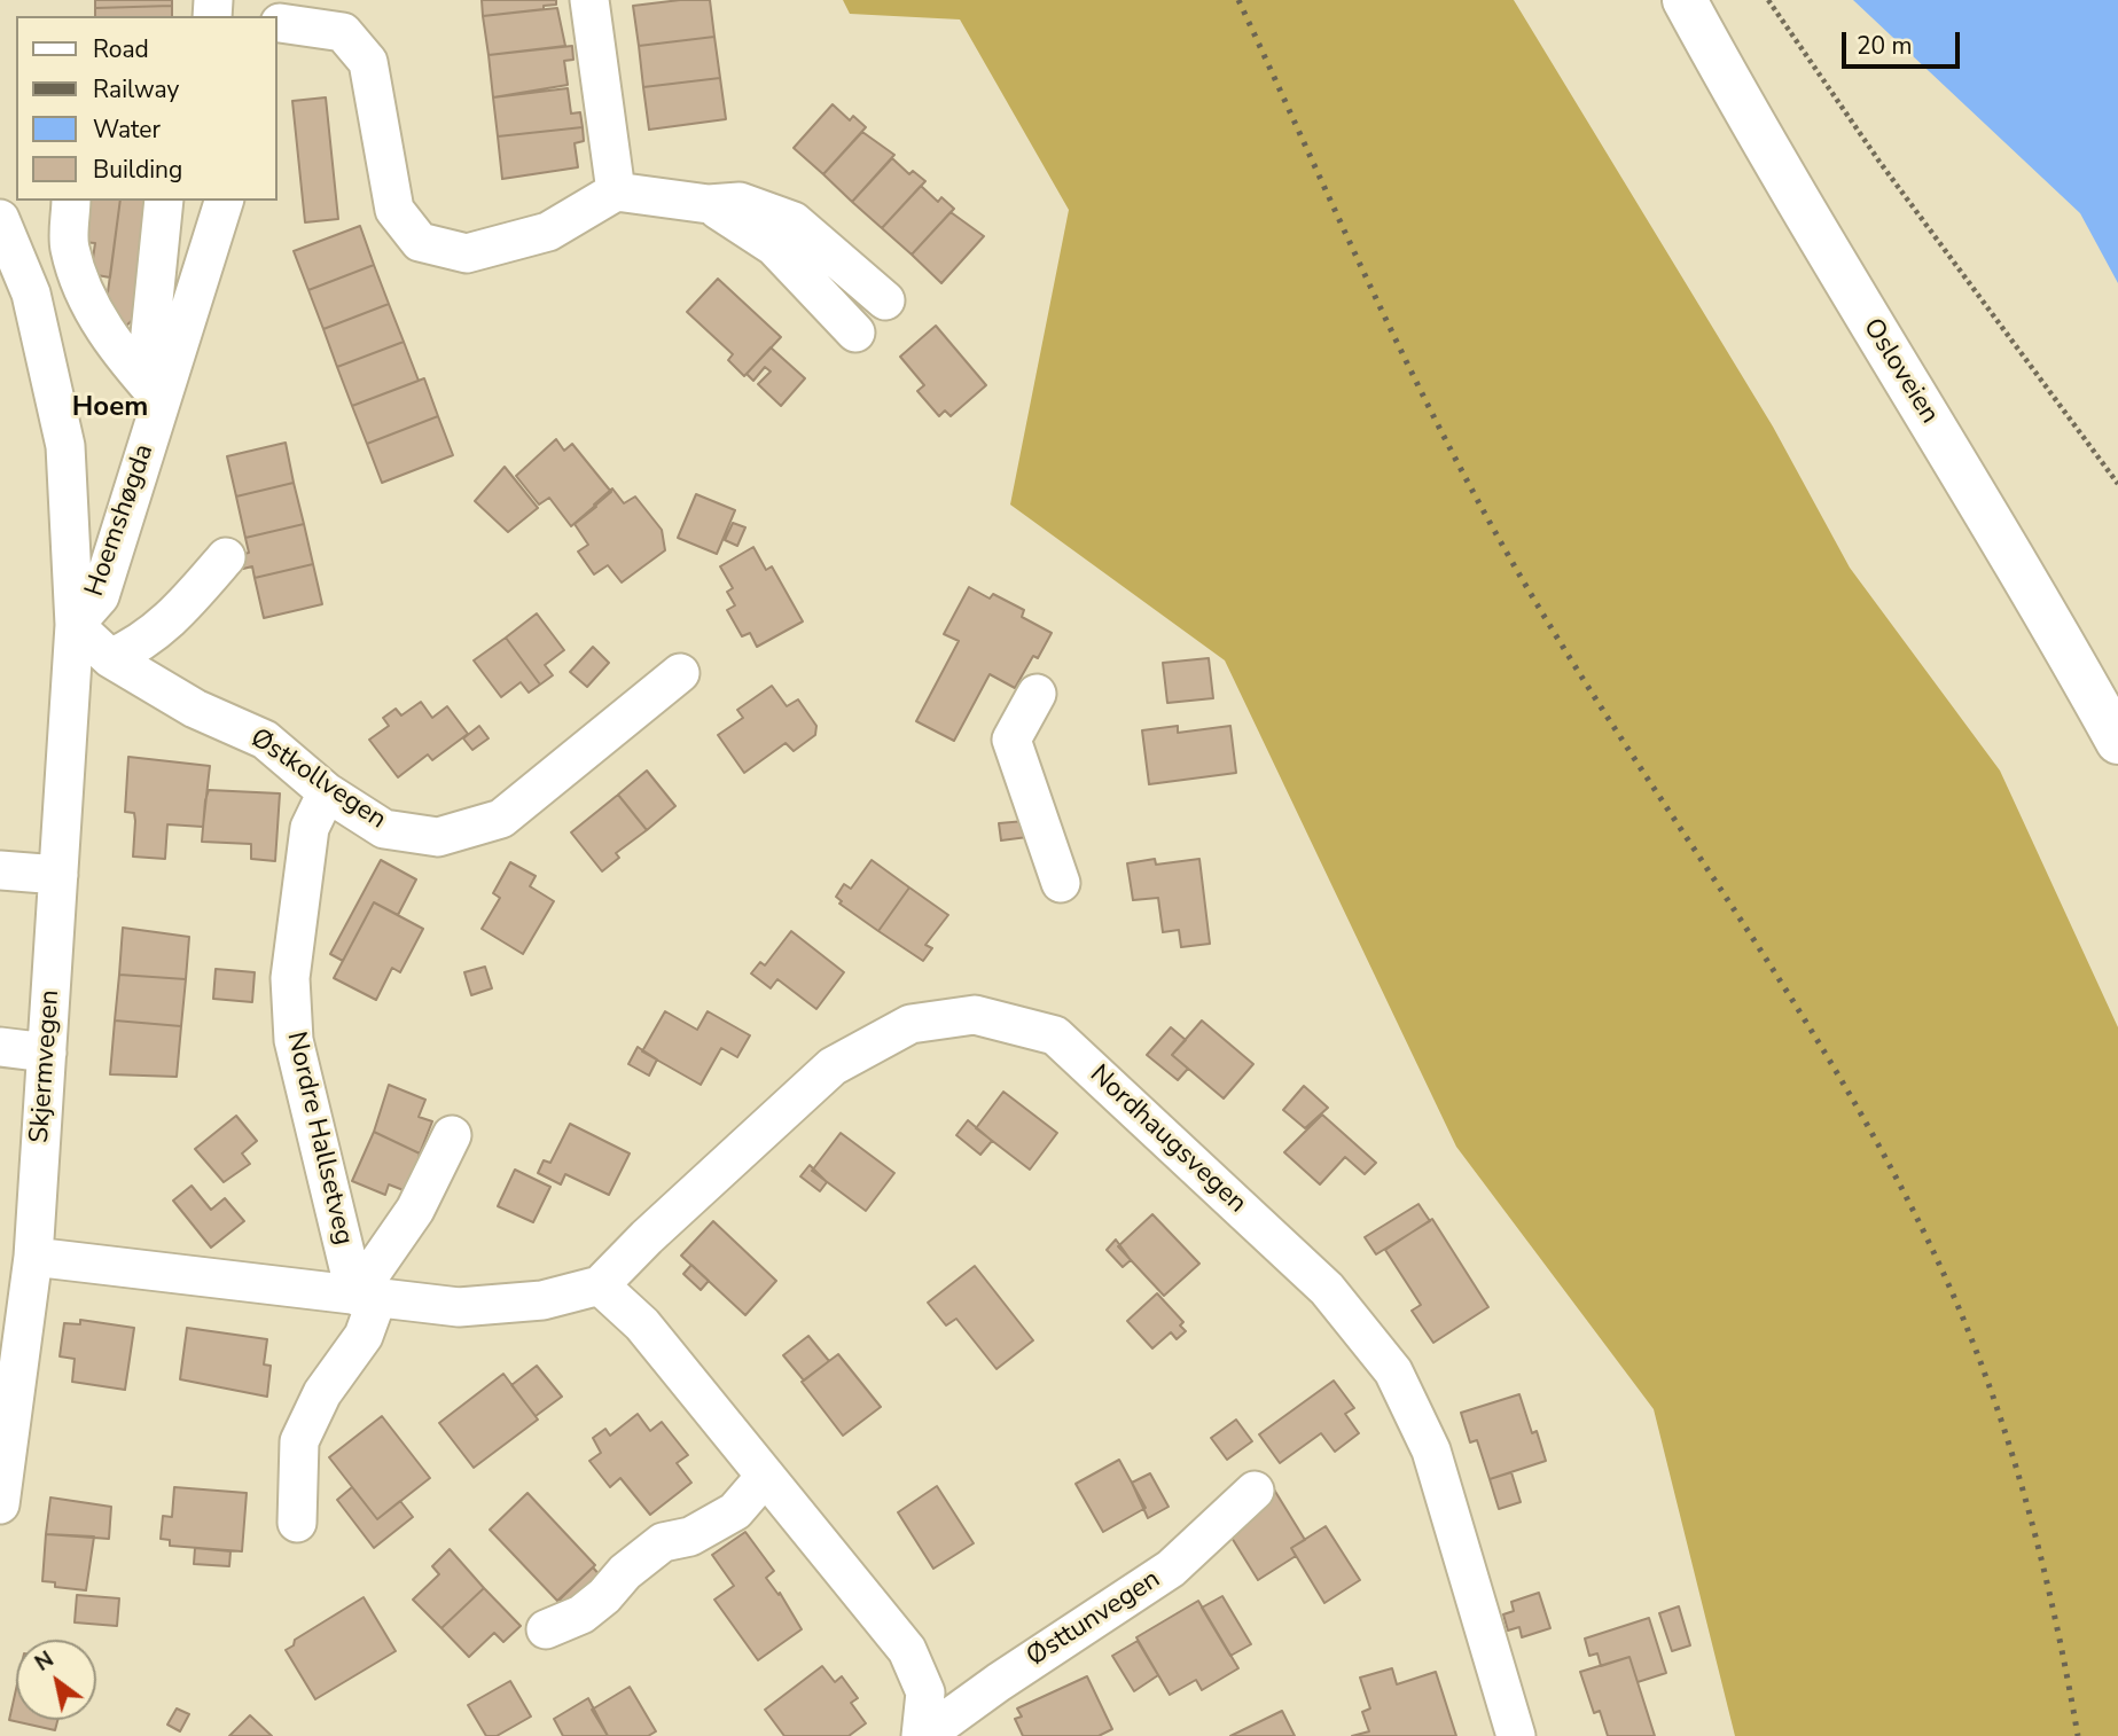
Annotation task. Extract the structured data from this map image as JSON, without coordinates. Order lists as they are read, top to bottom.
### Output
{
  "streets": {
    "highway": ["Osloveien"],
    "street": [
      "Hoemshøgda",
      "Østkollvegen",
      "Skjermvegen",
      "Nordre Hallsetveg",
      "Nordhaugsvegen",
      "Østtunvegen"
    ]
  },
  "crossings": [
    ["Hoemshøgda", "Østkollvegen"],
    ["Hoemshøgda", "Skjermvegen"],
    ["Østkollvegen", "Skjermvegen"],
    ["Østkollvegen", "Nordre Hallsetveg"]
  ],
  "districts": ["Hoem"],
  "legend": [
    "Road",
    "Railway",
    "Water",
    "Building"
  ],
  "scale_bar": "20 m",
  "north": "top left"
}
